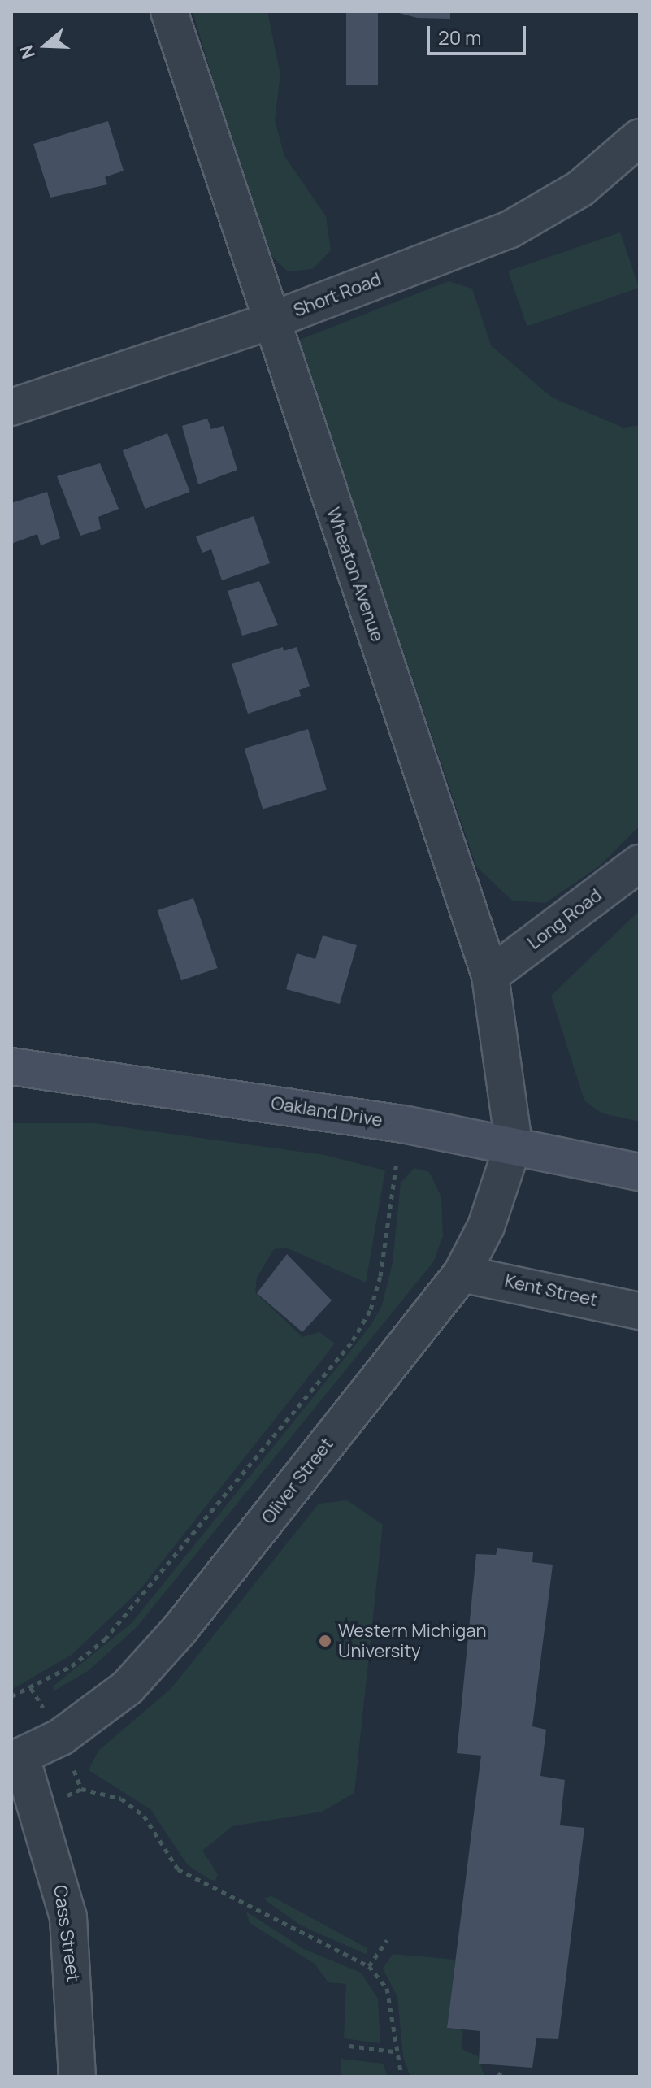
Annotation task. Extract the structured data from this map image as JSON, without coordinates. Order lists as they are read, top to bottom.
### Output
{
  "streets": {
    "main road": ["Oakland Drive"],
    "street": [
      "Short Road",
      "Wheaton Avenue",
      "Long Road",
      "Kent Street",
      "Oliver Street",
      "Cass Street"
    ]
  },
  "crossings": [
    ["Short Road", "Wheaton Avenue"],
    ["Wheaton Avenue", "Long Road"],
    ["Wheaton Avenue", "Oakland Drive"],
    ["Wheaton Avenue", "Oliver Street"],
    ["Oakland Drive", "Oliver Street"],
    ["Kent Street", "Oliver Street"],
    ["Oliver Street", "Cass Street"]
  ],
  "places": ["Western Michigan University"],
  "scale_bar": "20 m",
  "north": "left"
}
